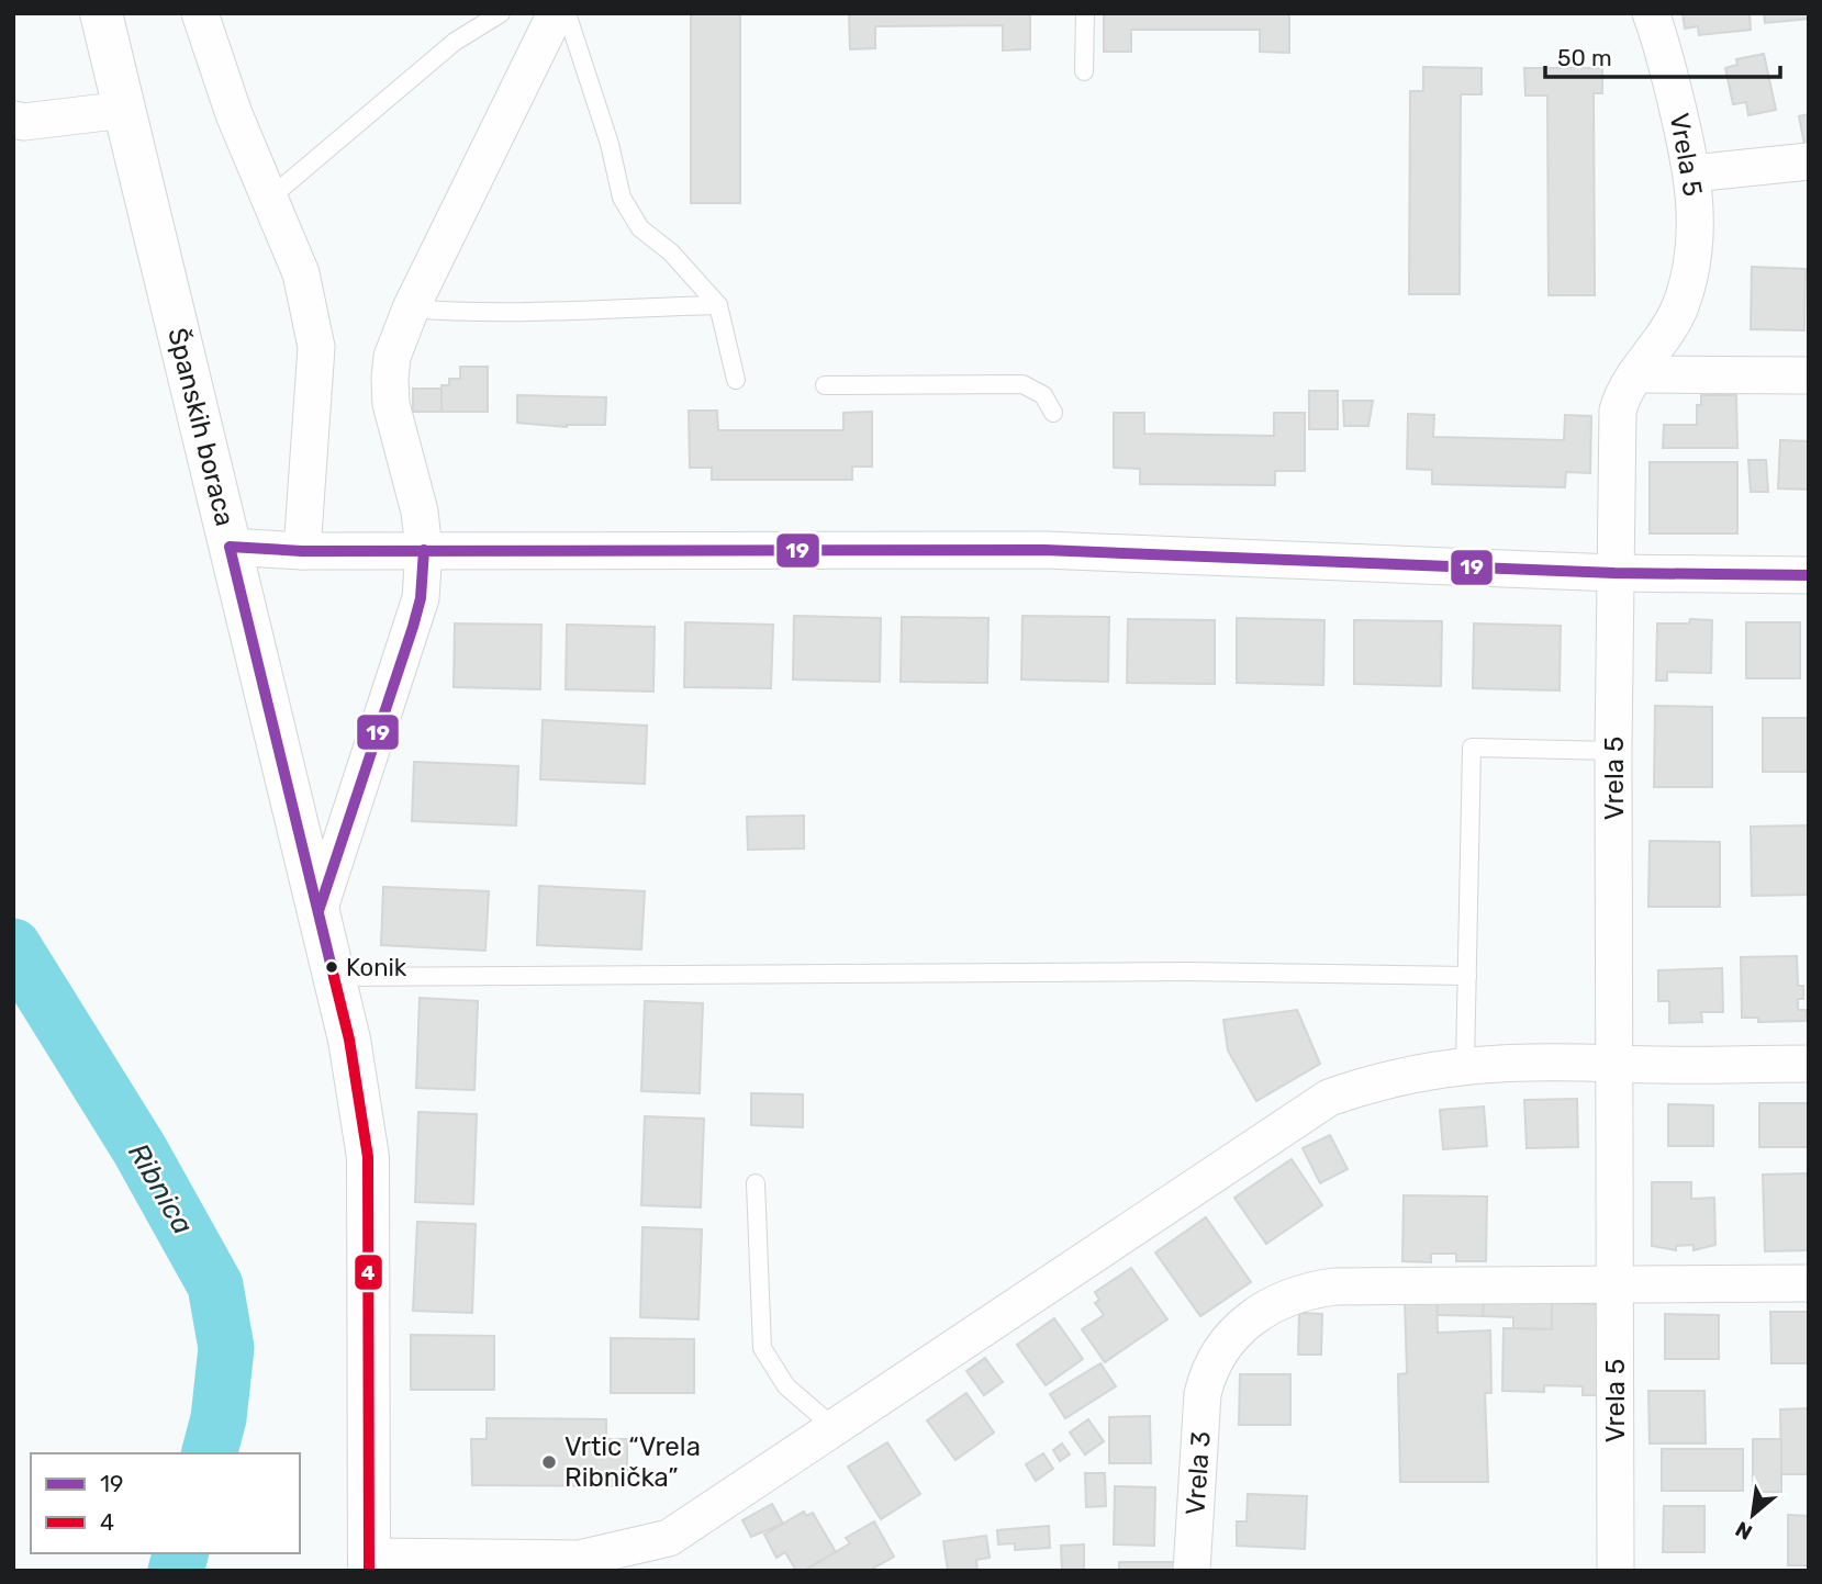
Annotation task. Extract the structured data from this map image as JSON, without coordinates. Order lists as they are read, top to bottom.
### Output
{
  "streets": {
    "main road": ["Španskih boraca"],
    "street": ["Vrela 5", "Vrela 3"]
  },
  "crossings": [
    ["Vrela 5", "Vrela 3"]
  ],
  "water": ["Ribnica"],
  "places": ["Konik", "Vrtic “Vrela Ribnička”"],
  "lines": ["transit line 19", "transit line 4"],
  "legend": ["19", "4"],
  "scale_bar": "50 m",
  "north": "bottom left"
}
